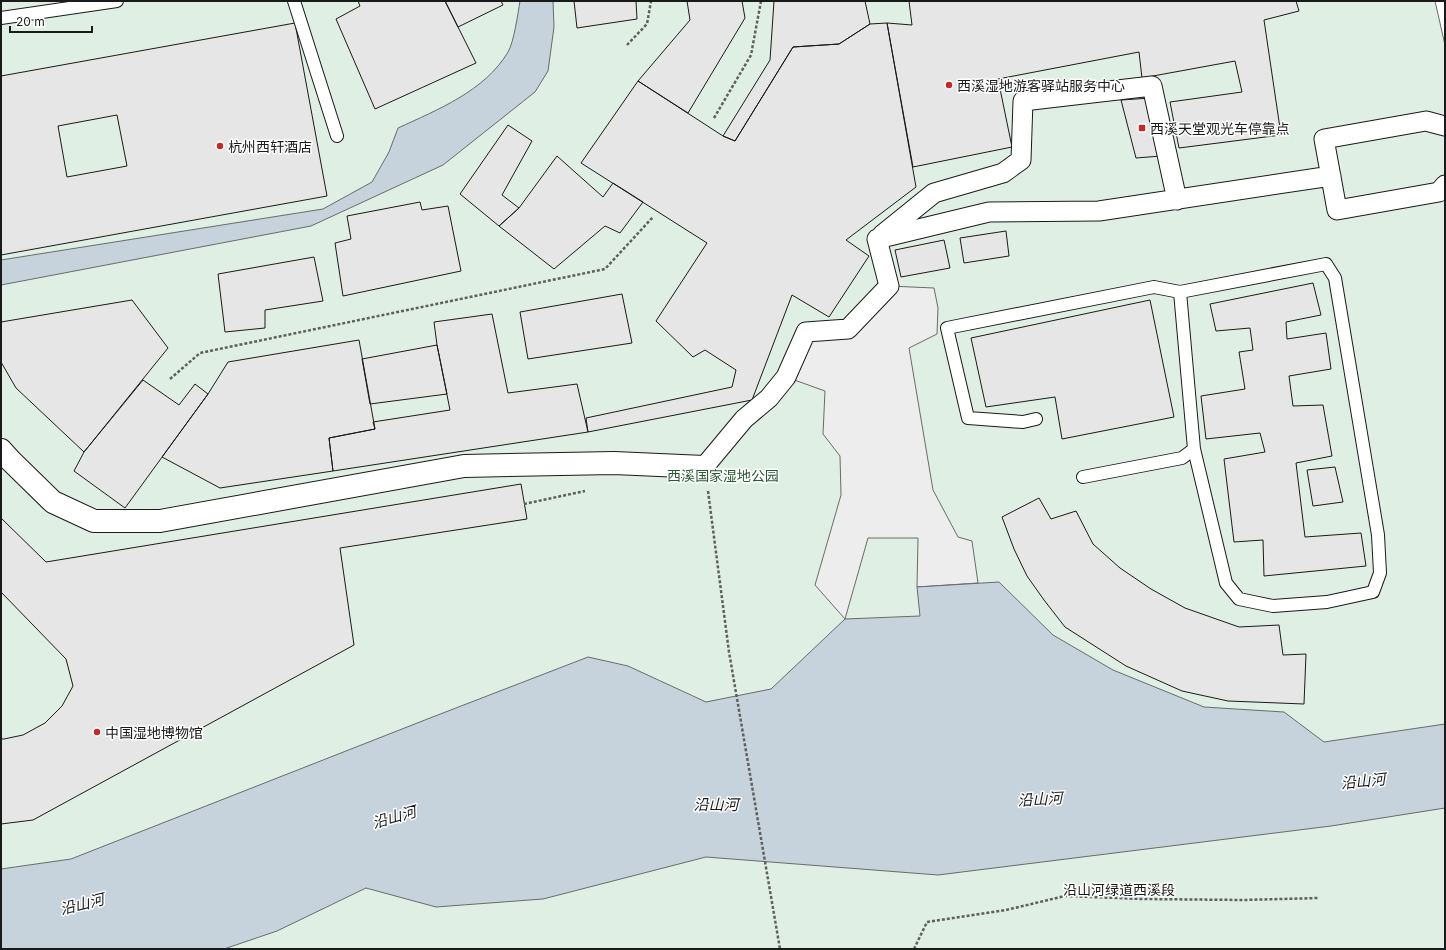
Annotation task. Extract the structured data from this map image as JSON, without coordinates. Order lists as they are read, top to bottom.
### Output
{
  "streets": {
    "path": ["沿山河绿道西溪段"]
  },
  "water": ["沿山河"],
  "parks": ["西溪国家湿地公园"],
  "places": {
    "other": ["西溪湿地游客驿站服务中心", "杭州西轩酒店", "中国湿地博物馆"],
    "transit": ["西溪天堂观光车停靠点"]
  },
  "scale_bar": "20 m"
}
